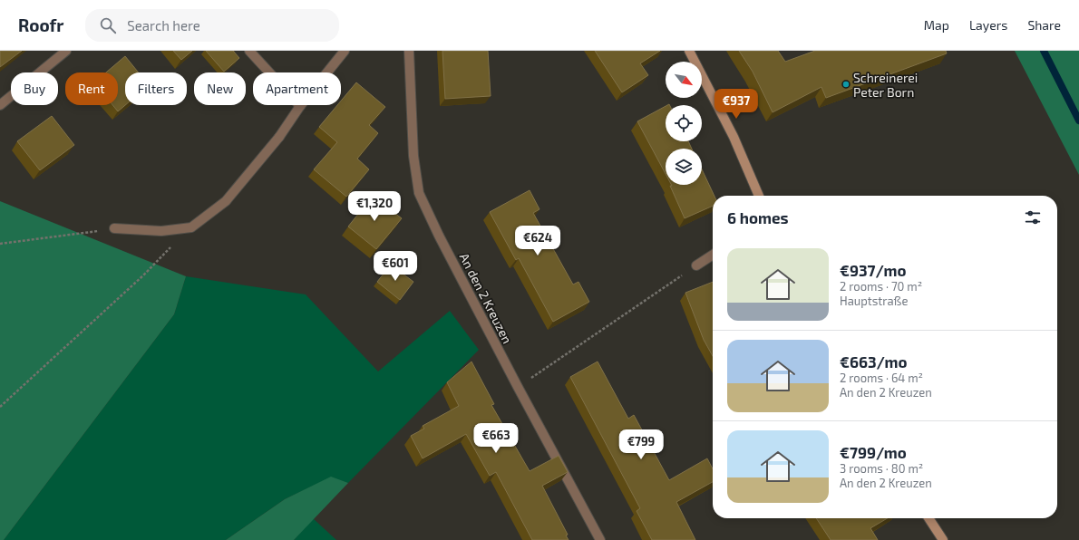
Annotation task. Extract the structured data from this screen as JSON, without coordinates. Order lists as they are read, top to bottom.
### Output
{
  "streets": {
    "street": ["An den 2 Kreuzen"]
  },
  "places": ["Schreinerei Peter Born"],
  "north": "bottom right",
  "page": {
    "header": "Roofr",
    "search": "Search here",
    "nav": ["Map", "Layers", "Share"],
    "chip": [
      "Buy",
      "Rent",
      "Filters",
      "New",
      "Apartment"
    ],
    "price": [
      "€937",
      "€1,320",
      "€624",
      "€601",
      "€663",
      "€799"
    ],
    "heading": "6 homes",
    "list": [
      {
        "name": "€937/mo",
        "note": "2 rooms · 70 m² · Hauptstraße"
      },
      {
        "name": "€663/mo",
        "note": "2 rooms · 64 m² · An den 2 Kreuzen"
      },
      {
        "name": "€799/mo",
        "note": "3 rooms · 80 m² · An den 2 Kreuzen"
      }
    ]
  }
}
